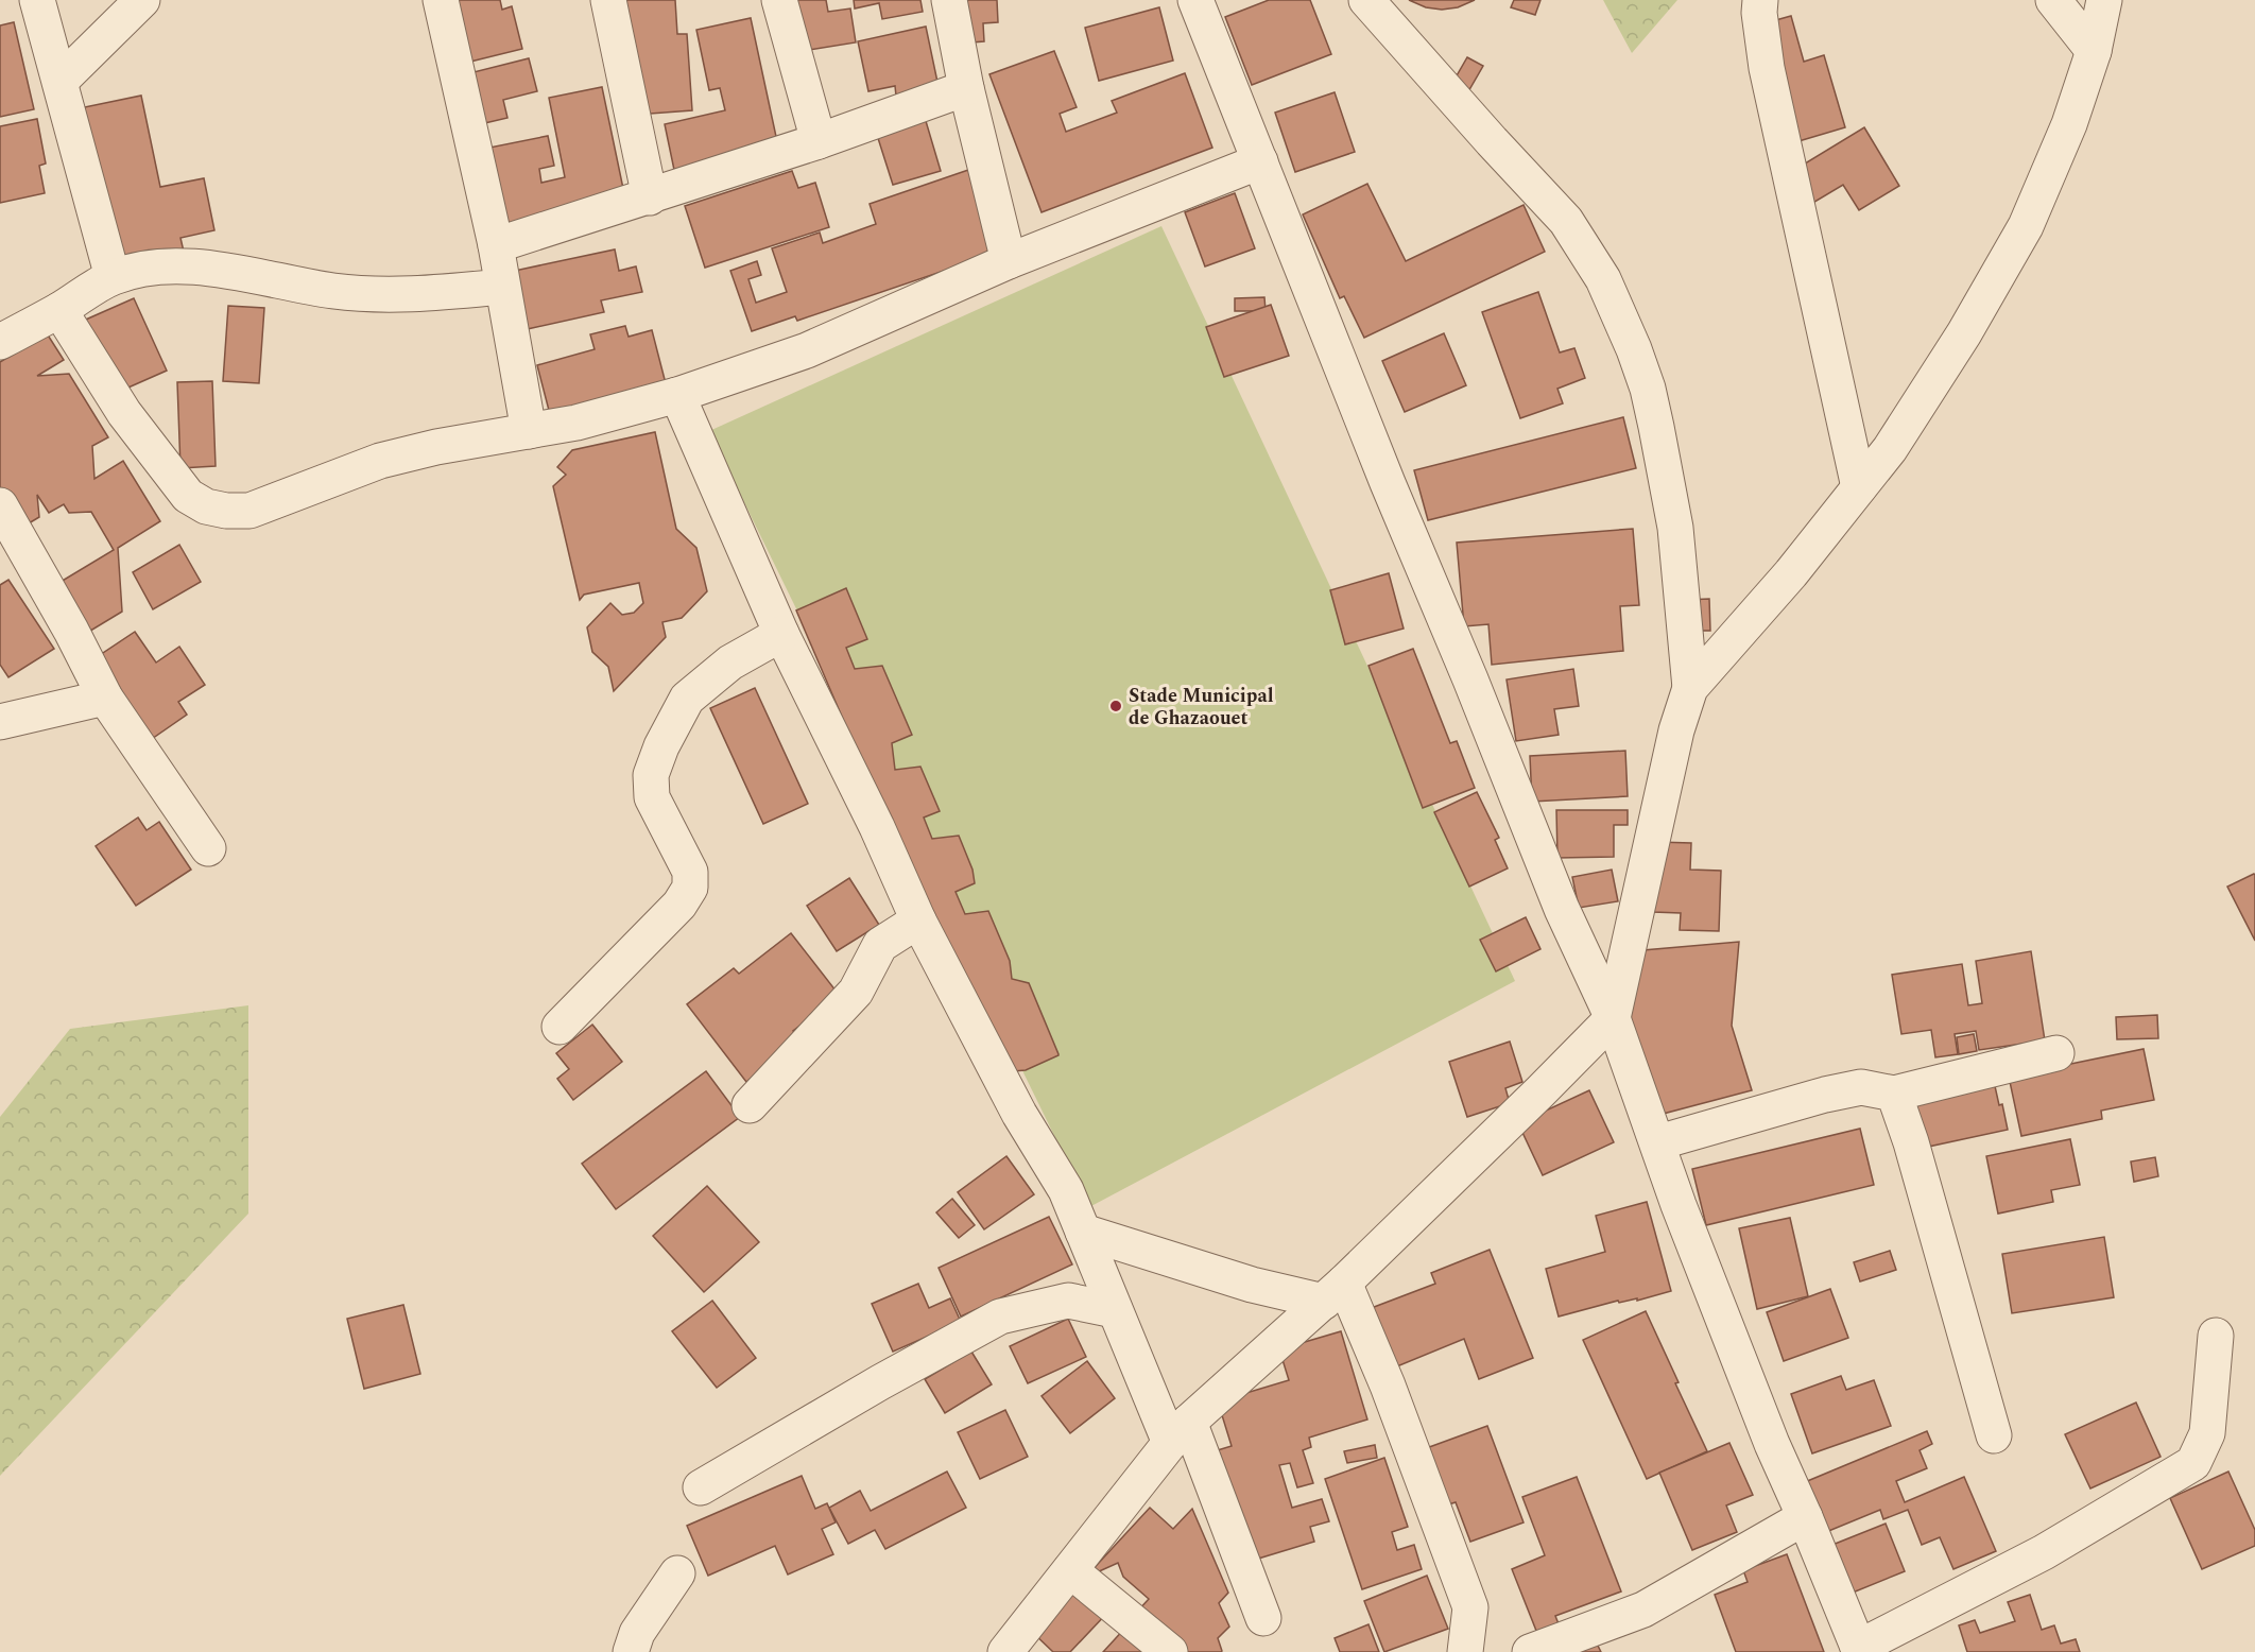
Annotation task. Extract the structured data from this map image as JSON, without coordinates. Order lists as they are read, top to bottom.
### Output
{
  "places": ["Stade Municipal de Ghazaouet"]
}
